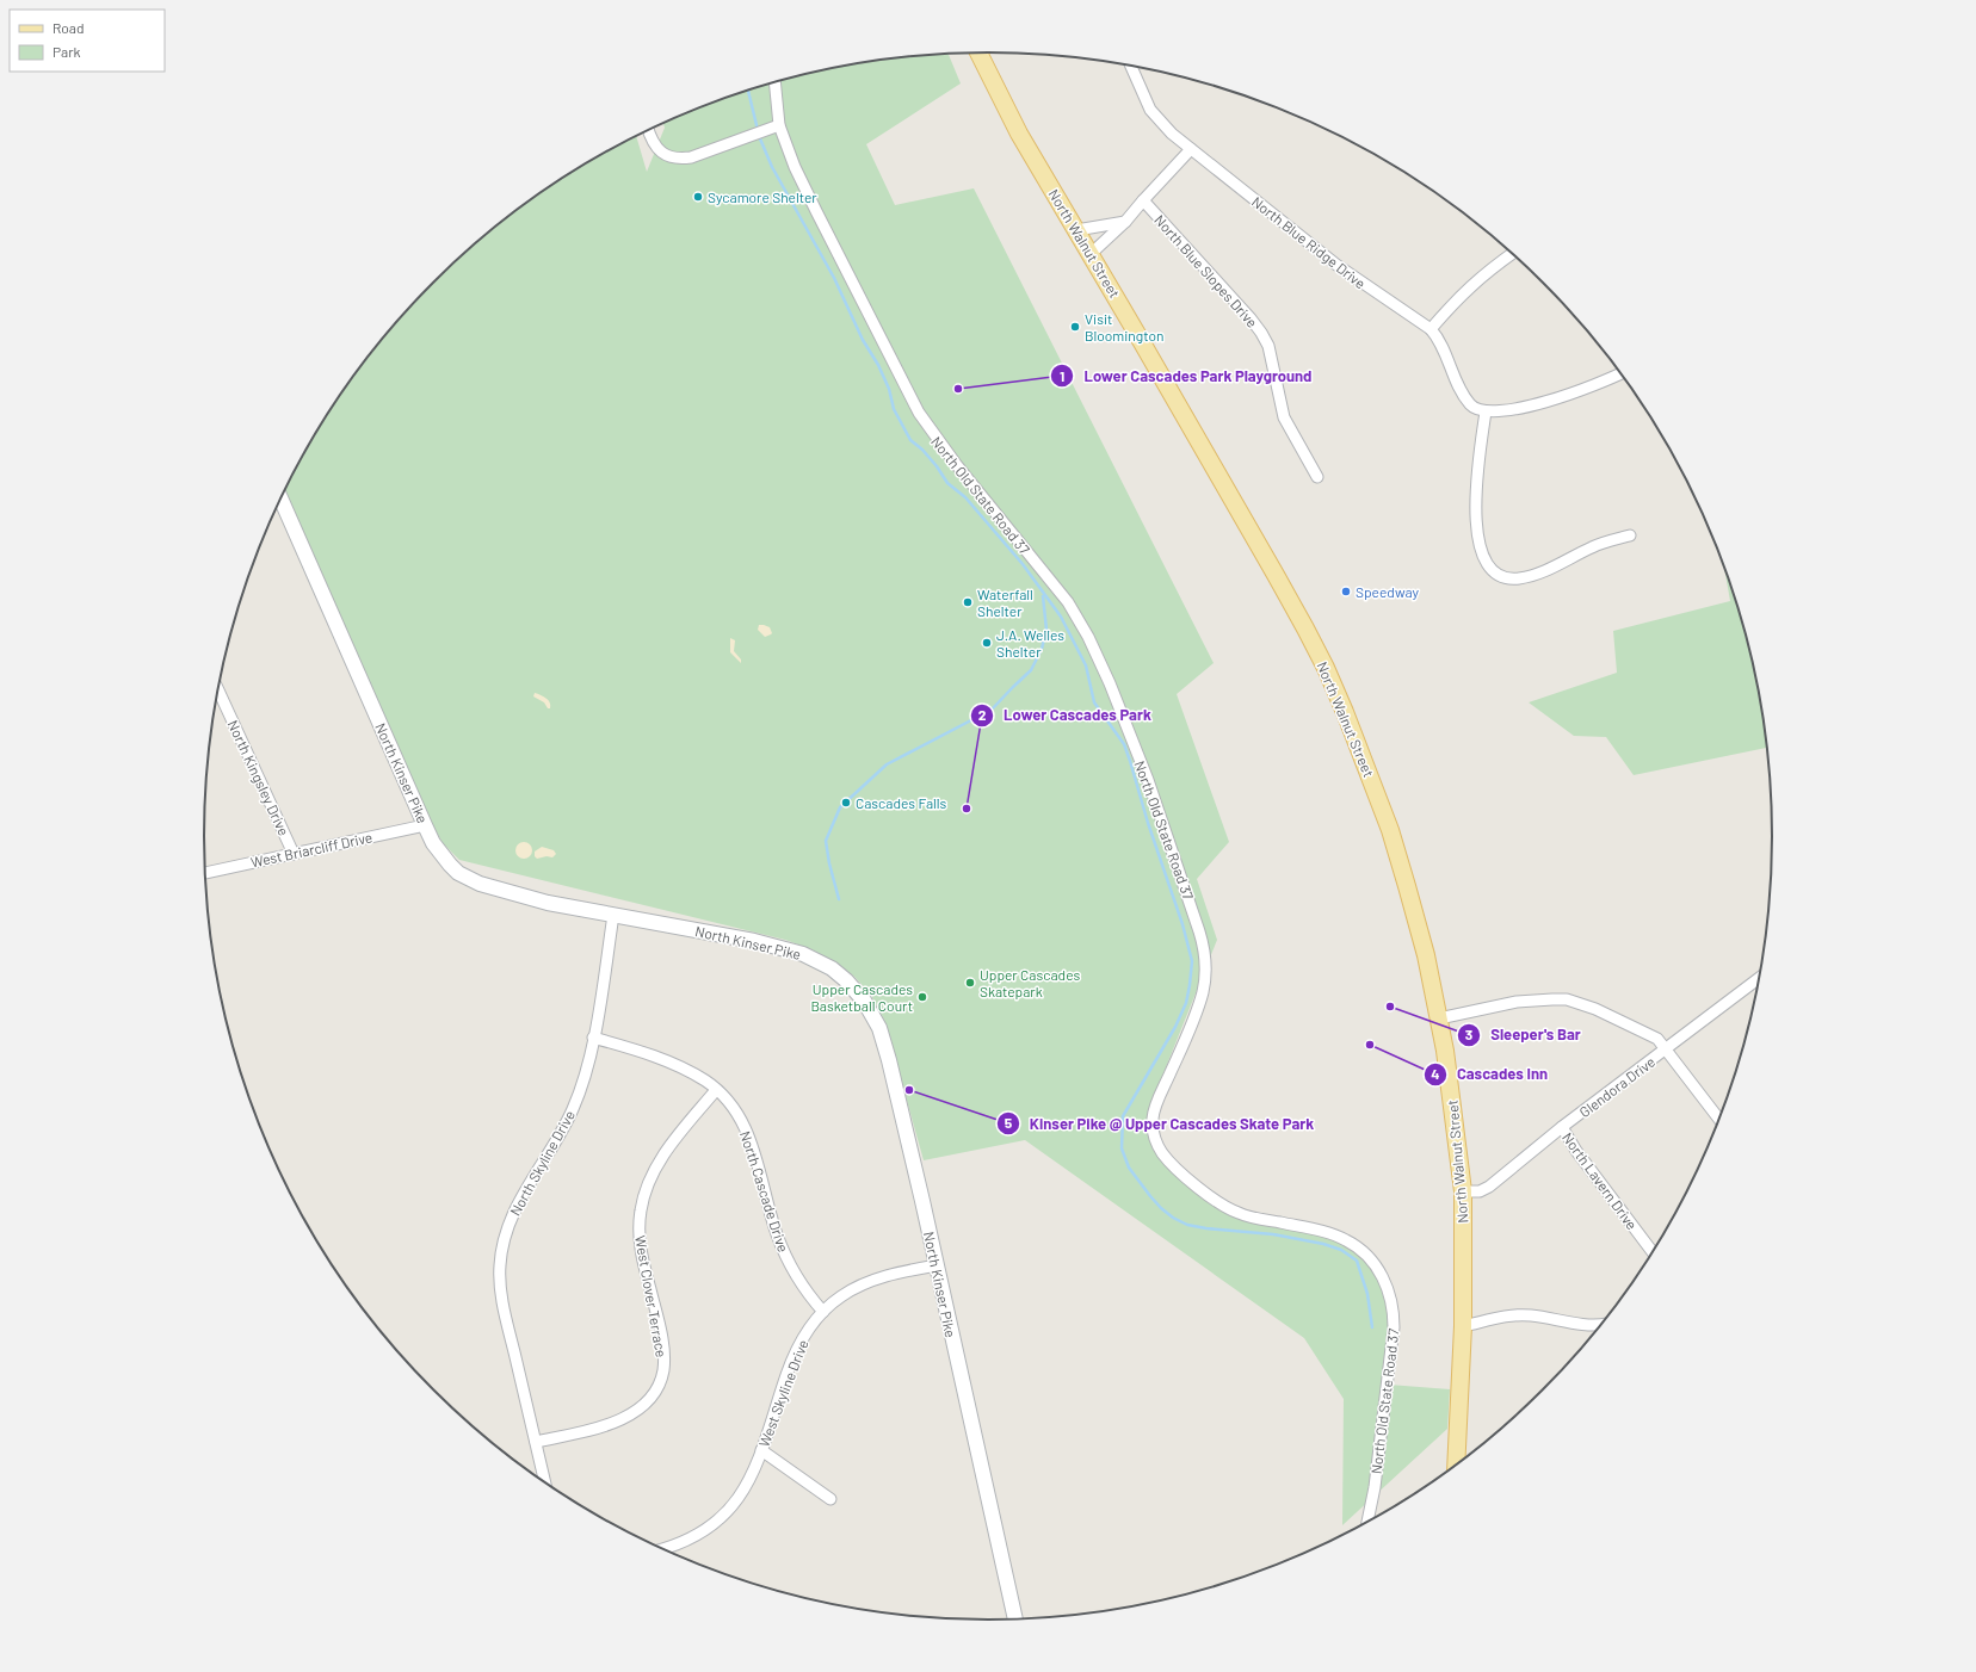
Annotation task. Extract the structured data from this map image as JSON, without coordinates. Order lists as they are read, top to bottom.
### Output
{
  "streets": {
    "main road": ["North Walnut Street"],
    "street": [
      "North Blue Ridge Drive",
      "North Blue Slopes Drive",
      "North Old State Road 37",
      "North Kinser Pike",
      "North Kingsley Drive",
      "West Briarcliff Drive",
      "Glendora Drive",
      "North Skyline Drive",
      "North Lavern Drive",
      "North Cascade Drive",
      "West Clover Terrace",
      "West Skyline Drive"
    ]
  },
  "crossings": [
    ["North Walnut Street", "Glendora Drive"],
    ["North Kinser Pike", "West Briarcliff Drive"],
    ["North Kinser Pike", "North Skyline Drive"],
    ["North Kinser Pike", "West Skyline Drive"],
    ["North Kingsley Drive", "West Briarcliff Drive"],
    ["Glendora Drive", "North Lavern Drive"],
    ["North Skyline Drive", "North Cascade Drive"],
    ["North Skyline Drive", "West Clover Terrace"],
    ["North Cascade Drive", "West Clover Terrace"],
    ["North Cascade Drive", "West Skyline Drive"]
  ],
  "places": [
    "Sycamore Shelter",
    "Visit Bloomington",
    "Lower Cascades Park Playground",
    "Speedway",
    "Waterfall Shelter",
    "J.A. Welles Shelter",
    "Cascades Falls",
    "Lower Cascades Park",
    "Upper Cascades Skatepark",
    "Upper Cascades Basketball Court",
    "Sleeper's Bar",
    "Cascades Inn",
    "Kinser Pike @ Upper Cascades Skate Park"
  ],
  "legend": ["Road", "Park"]
}
